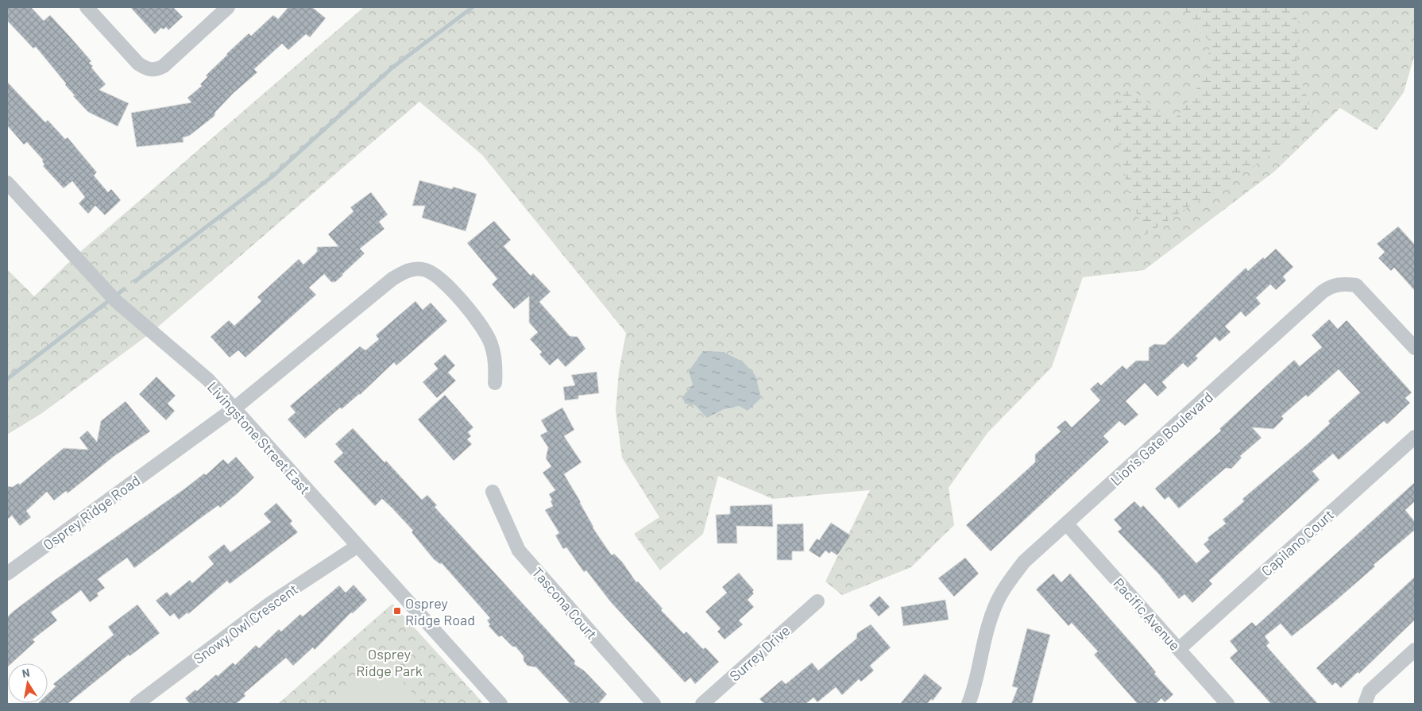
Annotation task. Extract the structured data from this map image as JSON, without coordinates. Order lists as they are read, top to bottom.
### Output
{
  "streets": {
    "street": [
      "Livingstone Street East",
      "Lion's Gate Boulevard",
      "Osprey Ridge Road",
      "Capilano Court",
      "Tascona Court",
      "Pacific Avenue",
      "Snowy Owl Crescent",
      "Surrey Drive"
    ]
  },
  "crossings": [
    ["Livingstone Street East", "Osprey Ridge Road"],
    ["Livingstone Street East", "Snowy Owl Crescent"],
    ["Lion's Gate Boulevard", "Pacific Avenue"],
    ["Capilano Court", "Pacific Avenue"]
  ],
  "parks": ["Osprey Ridge Park"],
  "places": {
    "transit": ["Osprey Ridge Road"]
  },
  "north": "top"
}
